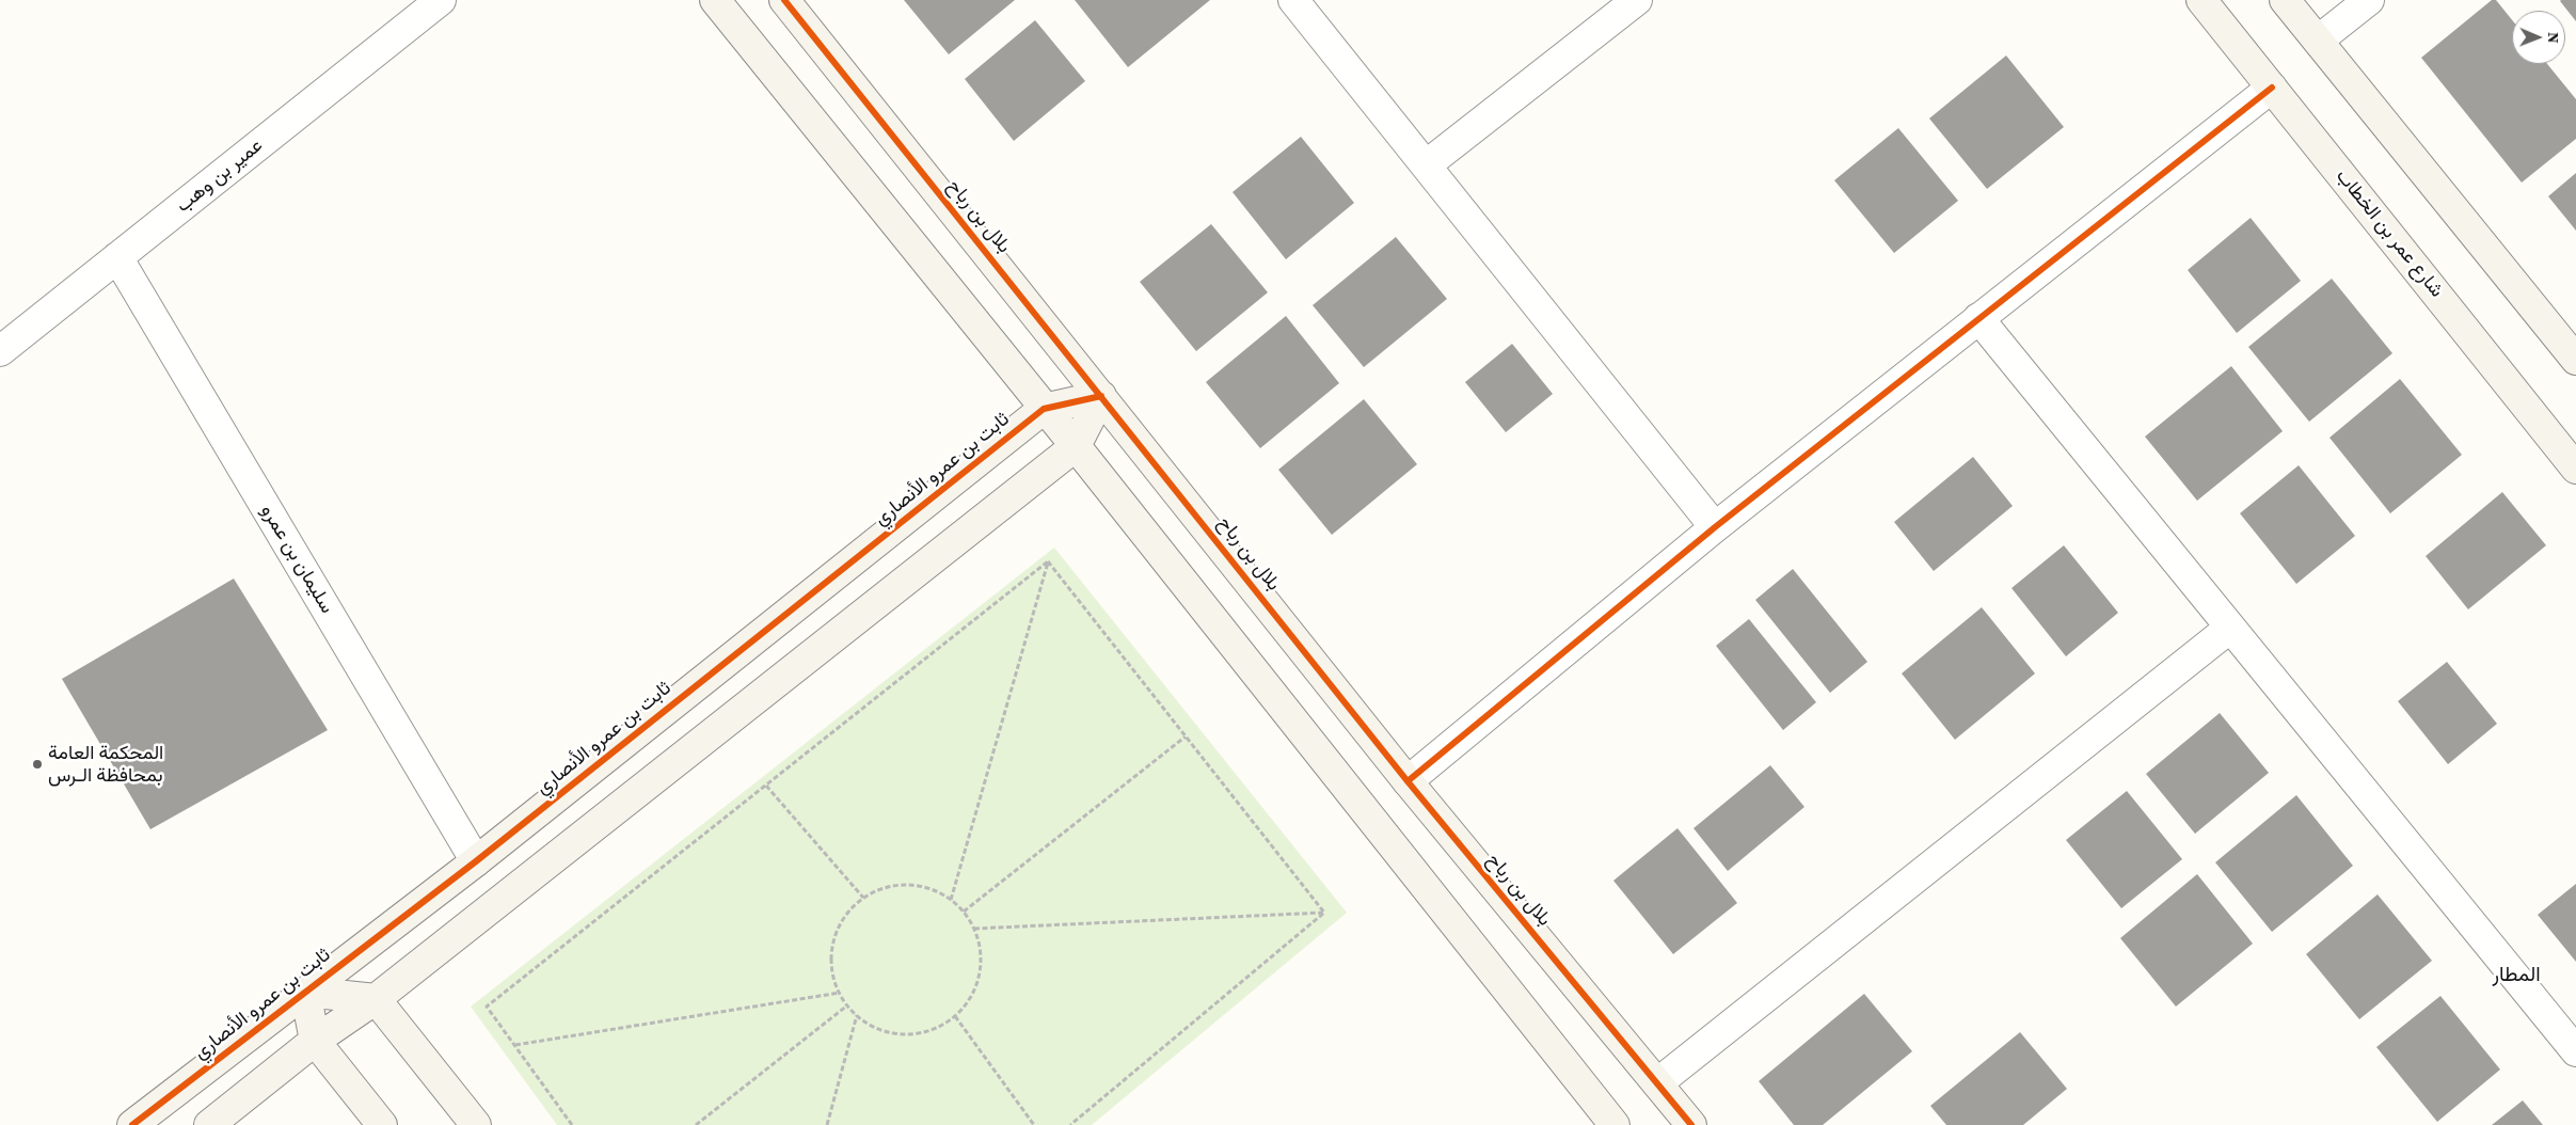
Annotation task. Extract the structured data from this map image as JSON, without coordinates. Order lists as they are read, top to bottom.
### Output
{
  "streets": {
    "street": [
      "عمير بن وهب",
      "بلال بن رباح",
      "شارع عمر بن الخطاب",
      "ثابت بن عمرو الأنصاري",
      "سليمان بن عمرو"
    ]
  },
  "crossings": [
    ["عمير بن وهب", "سليمان بن عمرو"],
    ["بلال بن رباح", "ثابت بن عمرو الأنصاري"],
    ["ثابت بن عمرو الأنصاري", "سليمان بن عمرو"]
  ],
  "districts": ["المطار"],
  "places": ["المحكمة العامة بمحافظة الـرس"],
  "north": "right"
}
